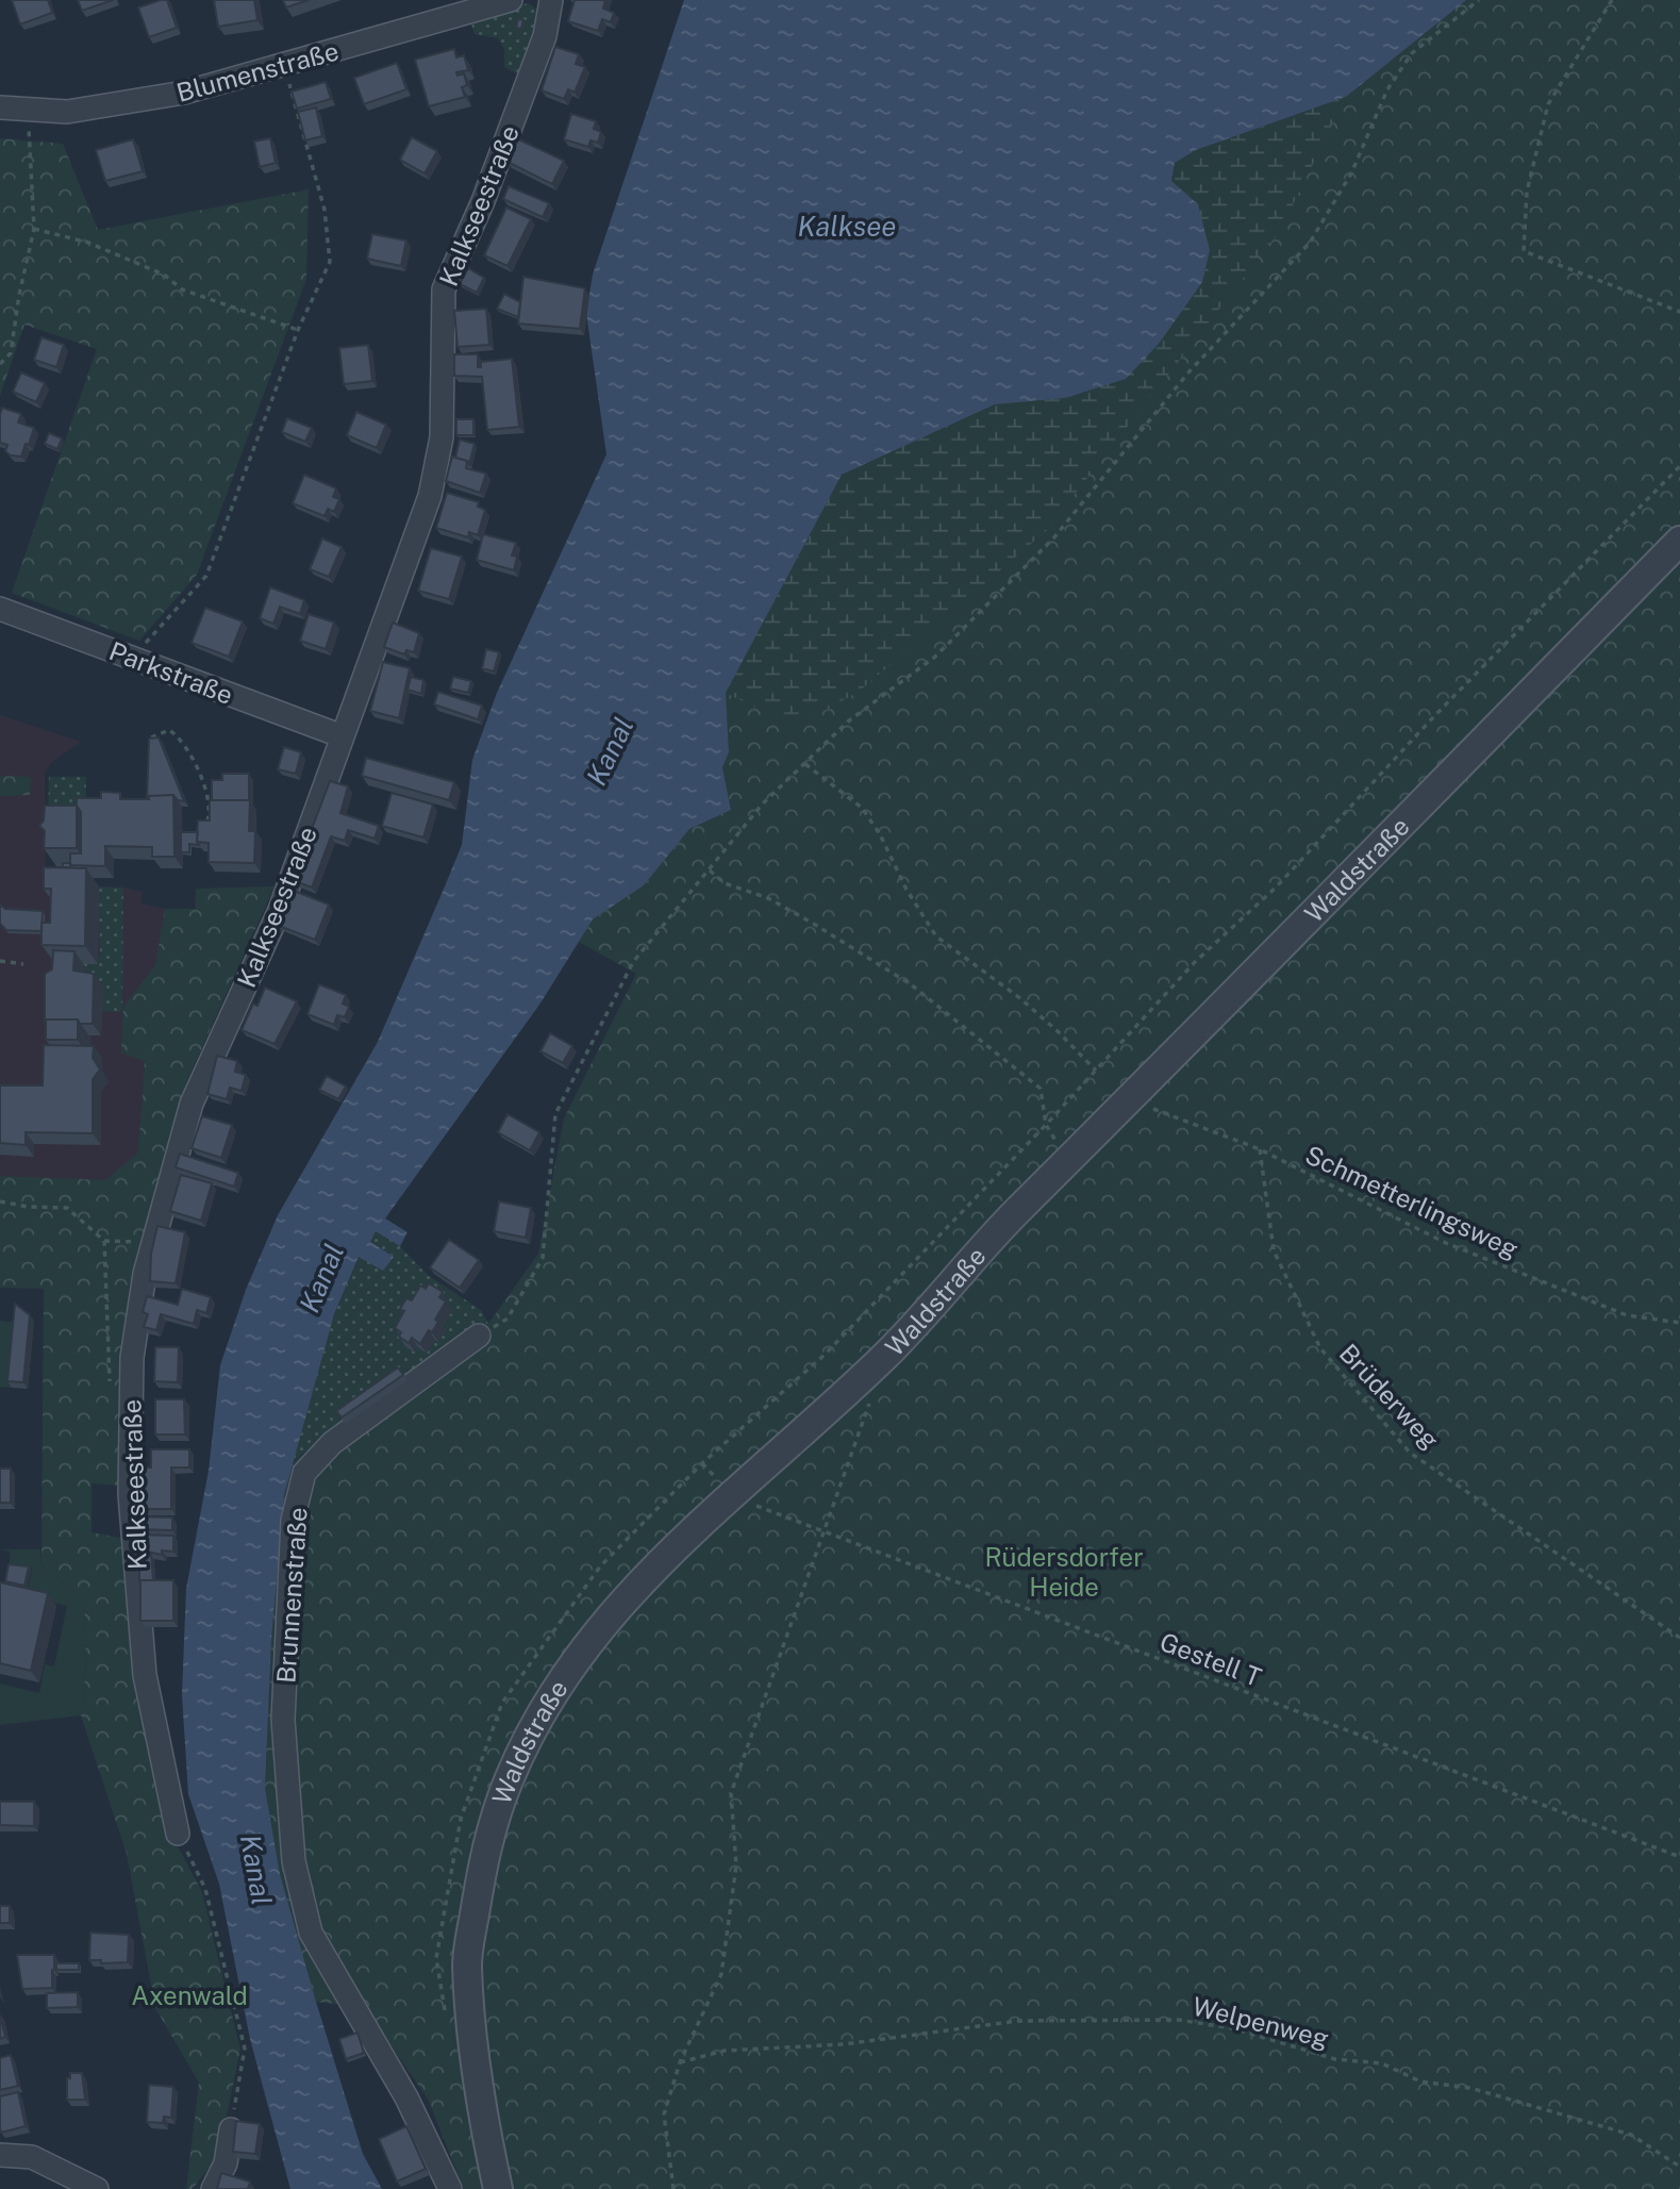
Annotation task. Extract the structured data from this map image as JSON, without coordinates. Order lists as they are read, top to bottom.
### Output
{
  "streets": {
    "street": [
      "Blumenstraße",
      "Kalkseestraße",
      "Parkstraße",
      "Waldstraße",
      "Brunnenstraße"
    ],
    "path": [
      "Schmetterlingsweg",
      "Brüderweg",
      "Gestell T",
      "Welpenweg"
    ]
  },
  "crossings": [
    ["Kalkseestraße", "Parkstraße"],
    ["Waldstraße", "Schmetterlingsweg"],
    ["Waldstraße", "Gestell T"],
    ["Schmetterlingsweg", "Brüderweg"]
  ],
  "water": ["Kalksee", "Kanal"],
  "parks": ["Rüdersdorfer Heide", "Axenwald"]
}
